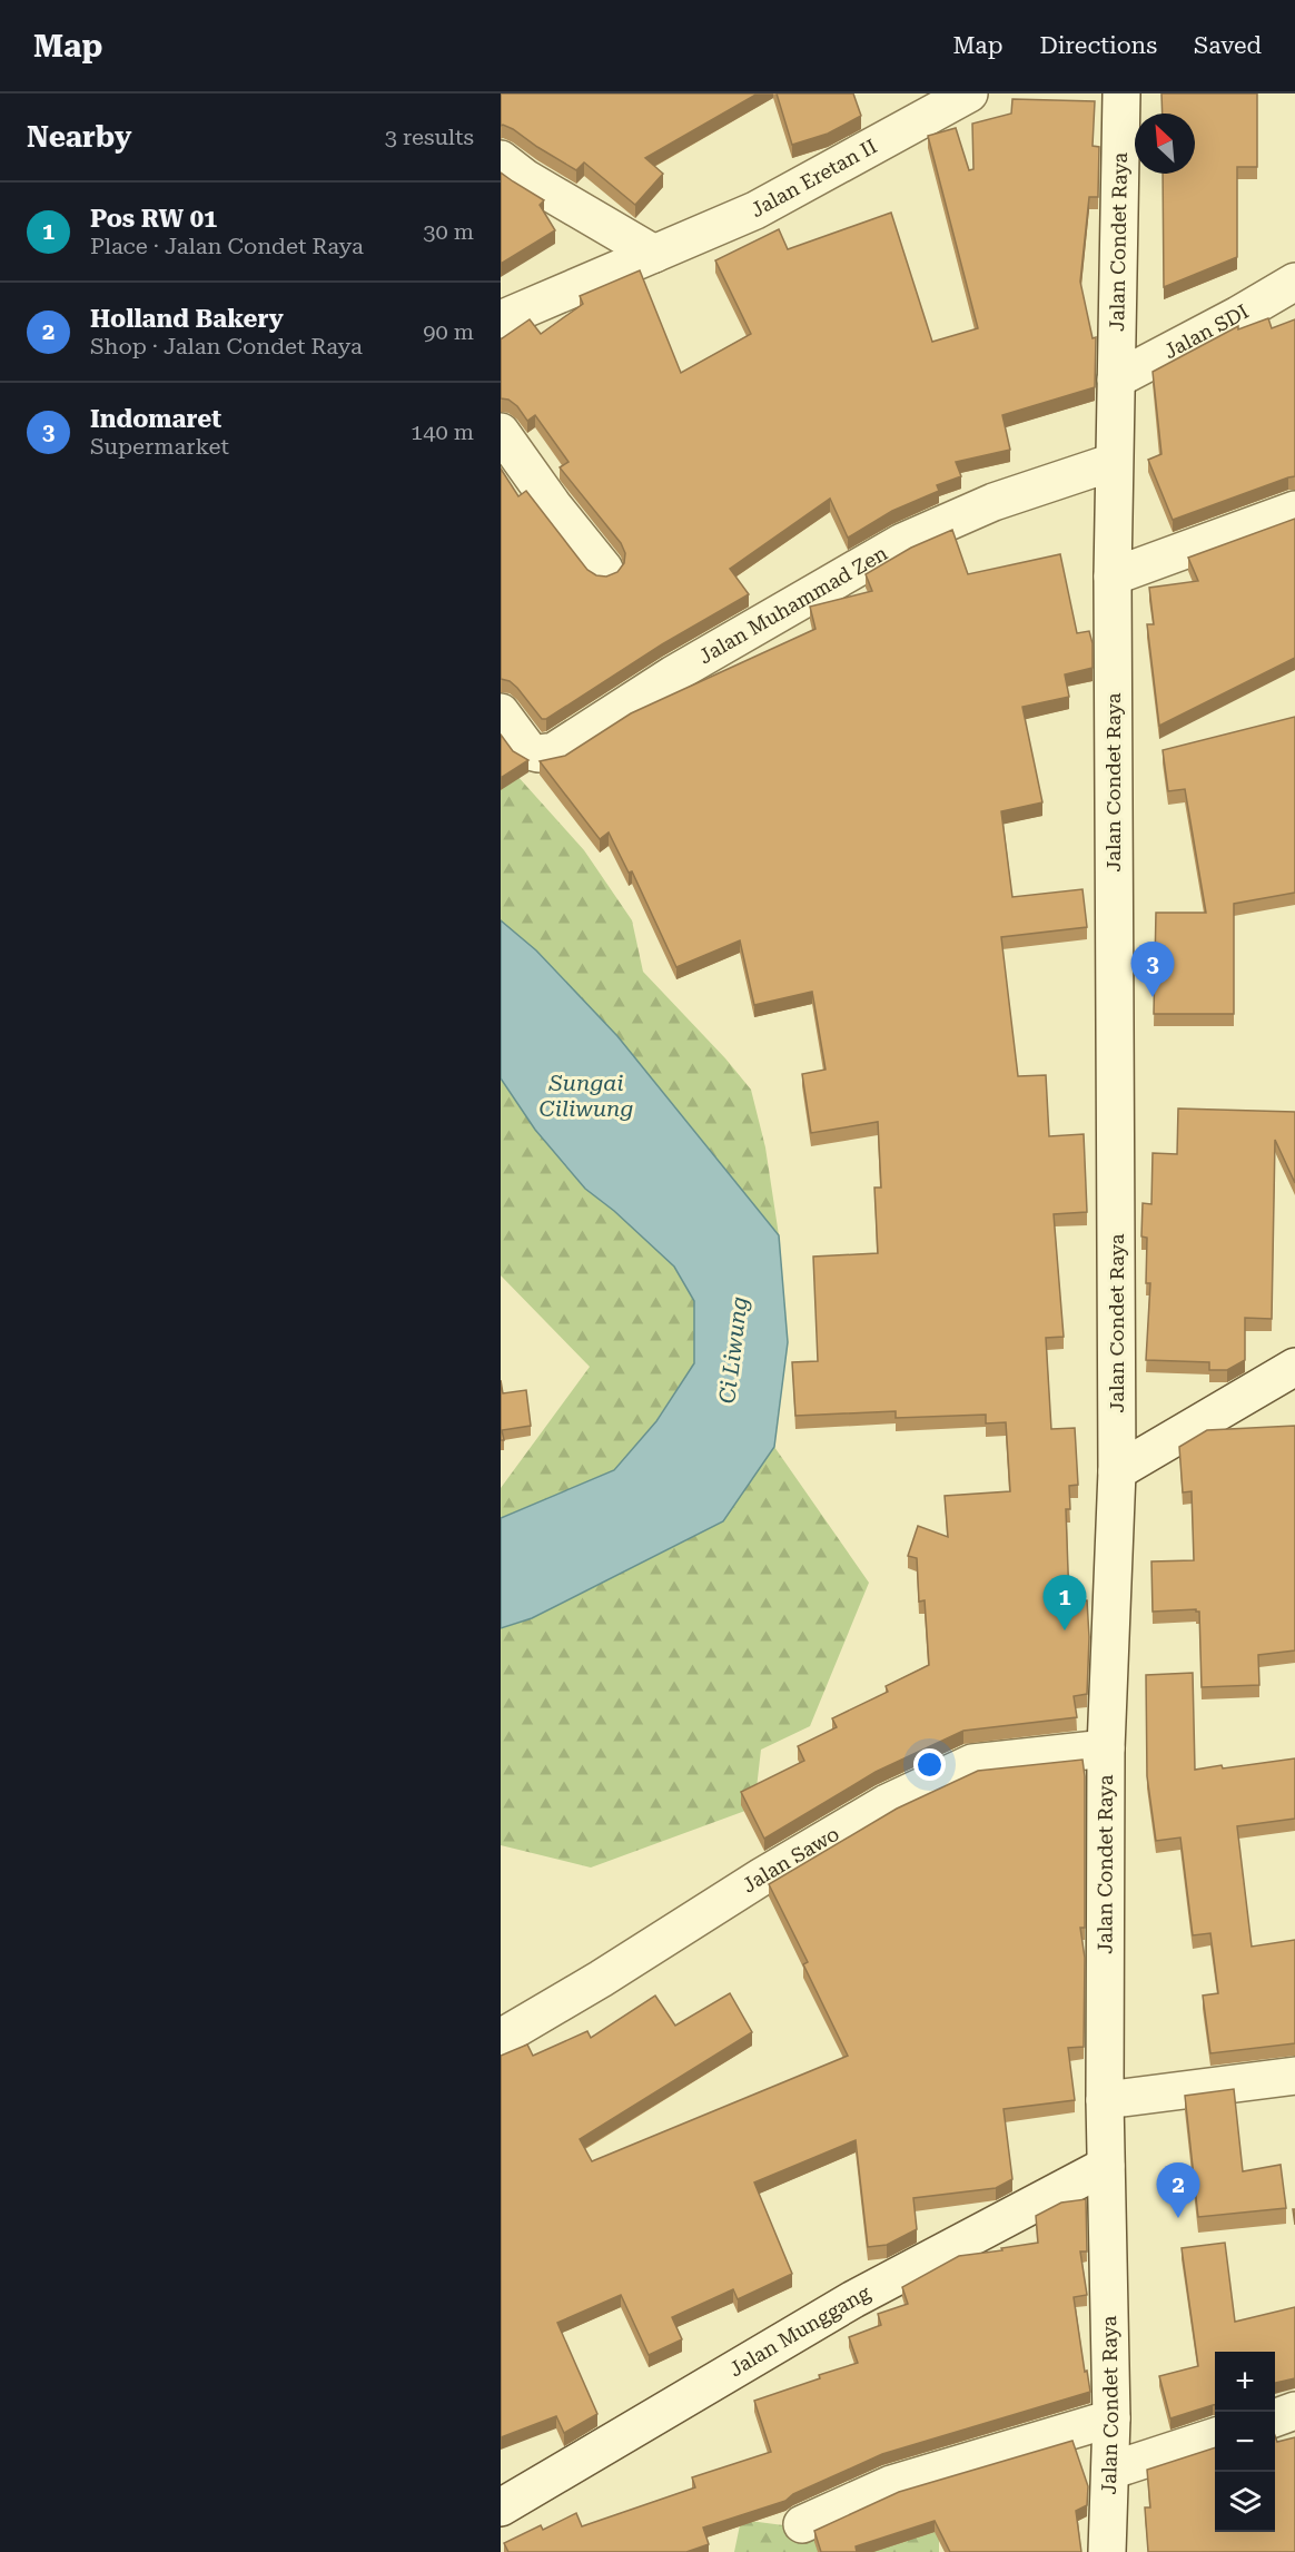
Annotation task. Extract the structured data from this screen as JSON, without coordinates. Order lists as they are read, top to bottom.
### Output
{
  "streets": {
    "street": [
      "Jalan Eretan II",
      "Jalan Condet Raya",
      "Jalan SDI",
      "Jalan Muhammad Zen",
      "Jalan Sawo",
      "Jalan Munggang"
    ]
  },
  "crossings": [
    ["Jalan Condet Raya", "Jalan SDI"],
    ["Jalan Condet Raya", "Jalan Muhammad Zen"],
    ["Jalan Condet Raya", "Jalan Sawo"],
    ["Jalan Condet Raya", "Jalan Munggang"]
  ],
  "water": ["Sungai Ciliwung", "Ci Liwung"],
  "north": "top left",
  "page": {
    "header": "Map",
    "nav": ["Map", "Directions", "Saved"],
    "heading": ["Nearby", "3 results"],
    "list": [
      {
        "mark": "1",
        "name": "Pos RW 01",
        "note": "Place · Jalan Condet Raya",
        "value": "30 m"
      },
      {
        "mark": "2",
        "name": "Holland Bakery",
        "note": "Shop · Jalan Condet Raya",
        "value": "90 m"
      },
      {
        "mark": "3",
        "name": "Indomaret",
        "note": "Supermarket",
        "value": "140 m"
      }
    ],
    "pins": ["3", "1", "2"],
    "map_buttons": ["+", "−"]
  }
}
